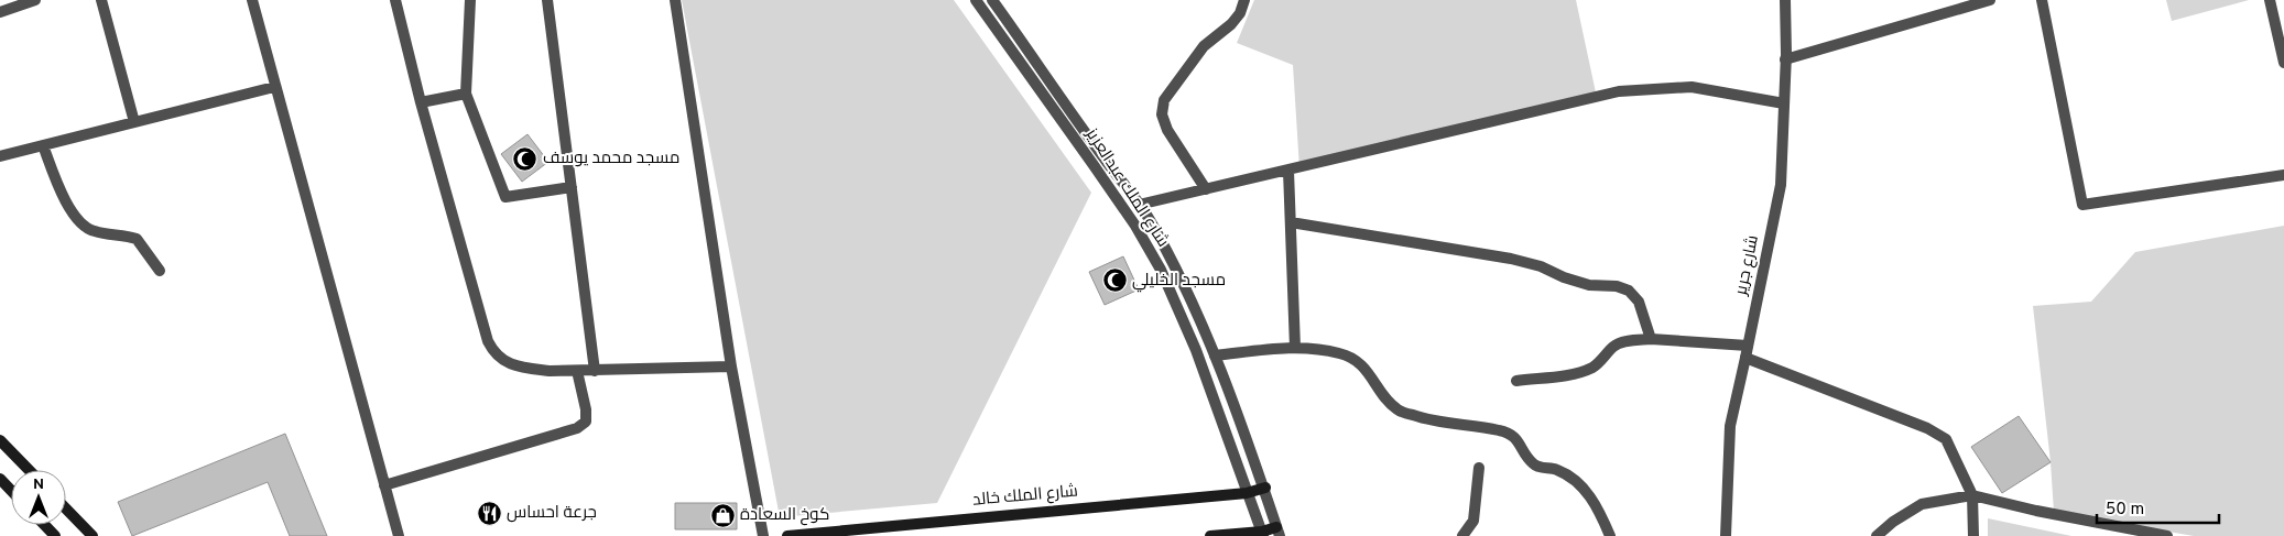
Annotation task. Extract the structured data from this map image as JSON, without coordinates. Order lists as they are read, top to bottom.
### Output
{
  "streets": {
    "main road": ["شارع الملك خالد"],
    "street": ["شارع الملك عبدالعزيز", "شارع جرير"]
  },
  "crossings": [
    ["شارع الملك عبدالعزيز", "شارع الملك خالد"]
  ],
  "places": {
    "mosque": ["مسجد محمد يوسف", "مسجد الخليلي"],
    "restaurant": ["جرعة احساس"],
    "shop": ["كوخ السعادة"]
  },
  "scale_bar": "50 m",
  "north": "top"
}
